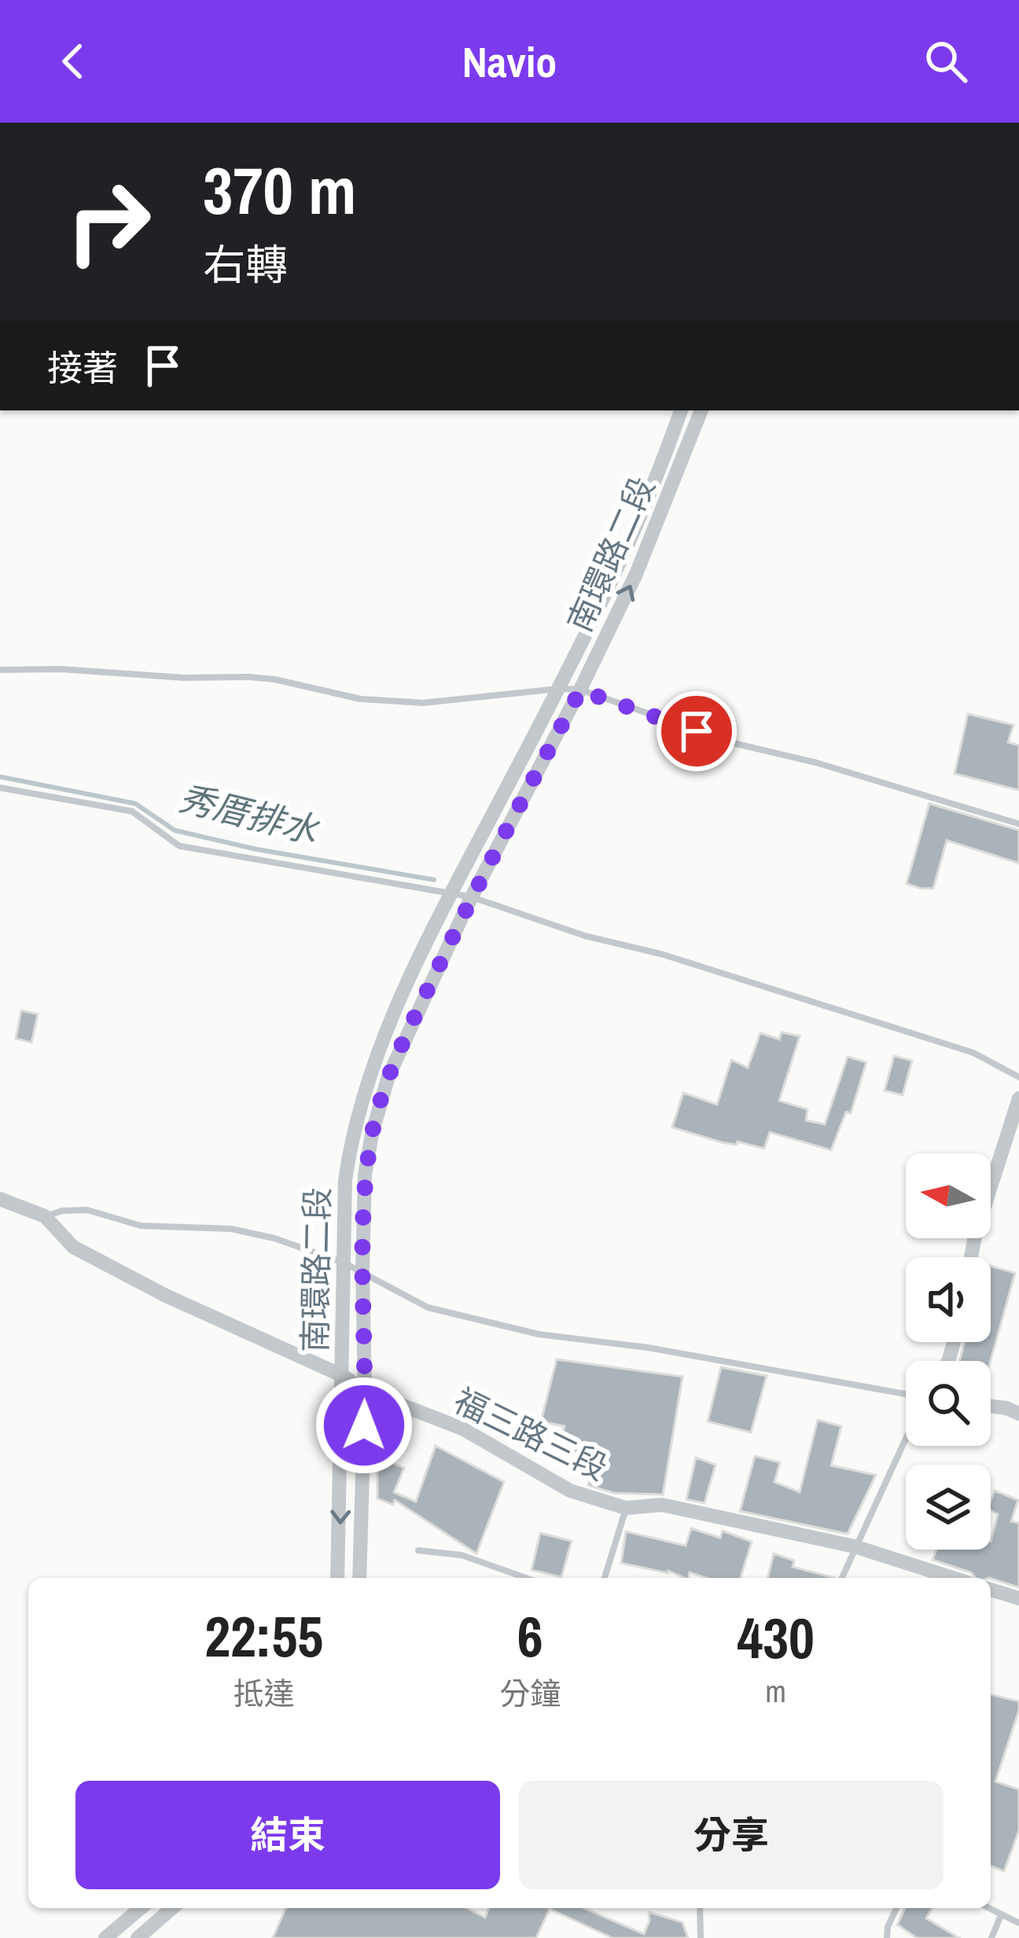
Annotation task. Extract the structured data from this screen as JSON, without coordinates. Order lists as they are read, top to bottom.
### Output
{
  "streets": {
    "street": ["南環路二段", "福三路三段"]
  },
  "crossings": [
    ["南環路二段", "福三路三段"]
  ],
  "water": ["秀厝排水"],
  "north": "left",
  "page": {
    "header": "Navio",
    "turn": ["370 m", "右轉"],
    "then": "接著",
    "eta": [
      "22:55",
      "抵達",
      "6",
      "分鐘",
      "430",
      "m"
    ],
    "buttons": ["結束", "分享"]
  }
}
